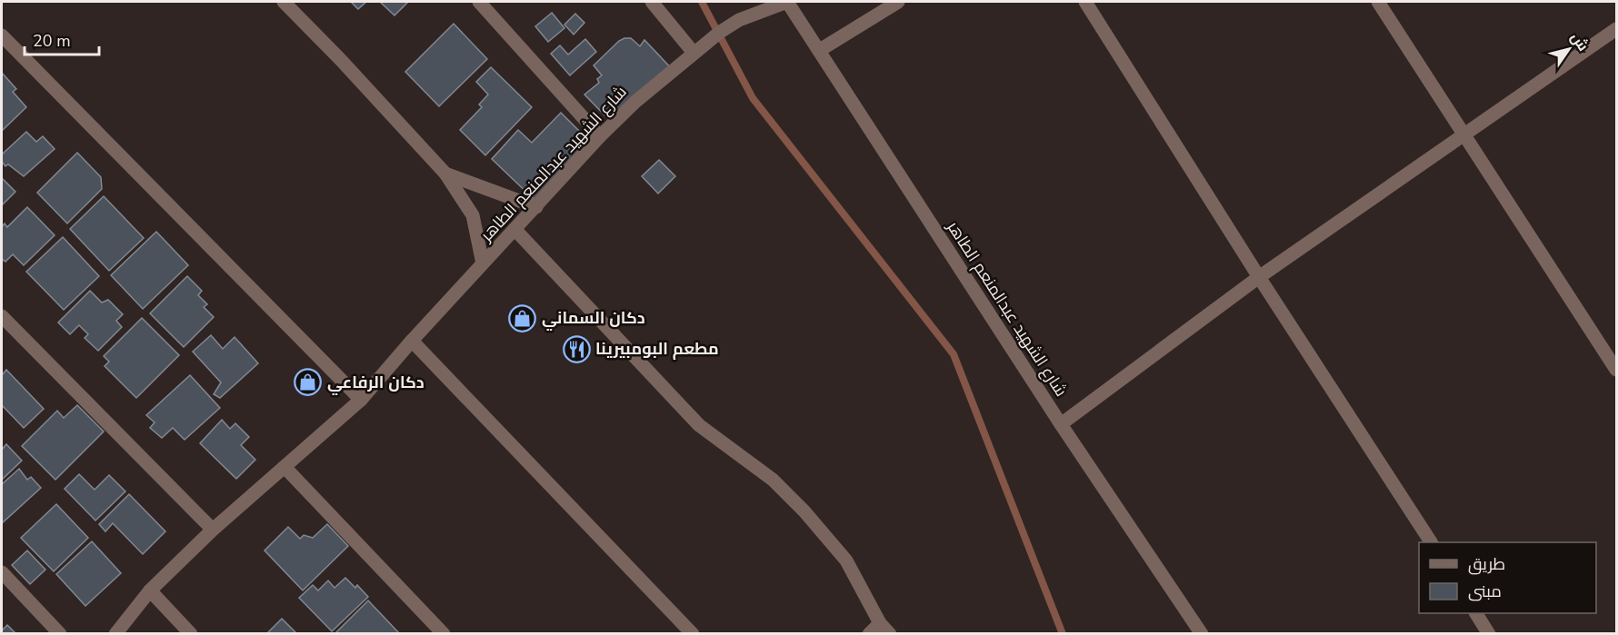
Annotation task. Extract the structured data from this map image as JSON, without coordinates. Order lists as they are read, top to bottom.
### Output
{
  "streets": {
    "street": ["شارع الشهيد عبدالمنعم الطاهر"]
  },
  "places": {
    "shop": ["دكان السماني", "دكان الرفاعي"],
    "restaurant": ["مطعم البومبيرينا"]
  },
  "legend": ["طريق", "مبنى"],
  "scale_bar": "20 m",
  "north": "top right"
}
